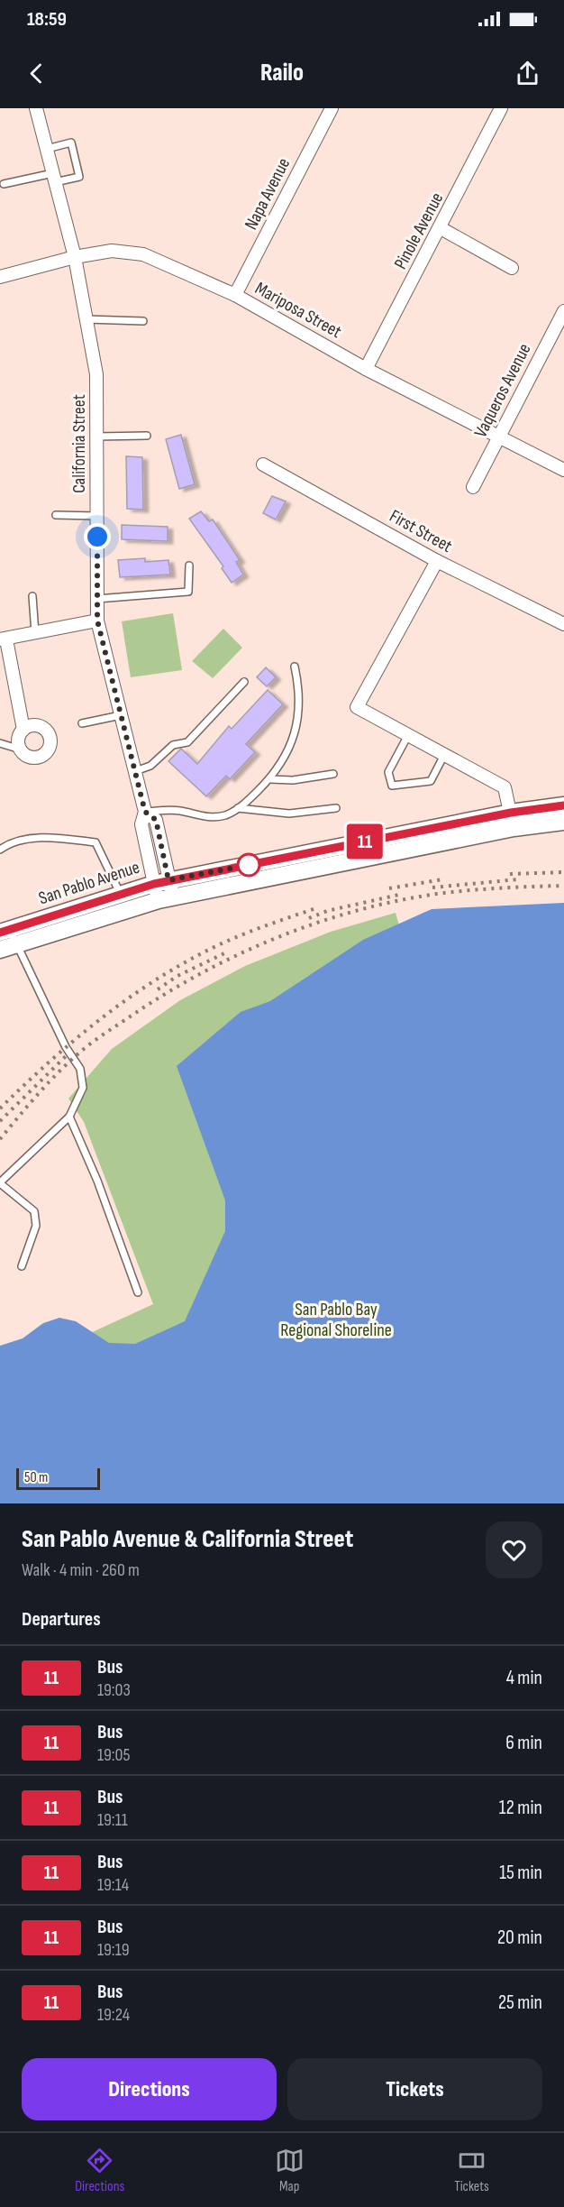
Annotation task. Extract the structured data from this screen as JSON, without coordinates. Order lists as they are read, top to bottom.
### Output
{
  "streets": {
    "main road": ["San Pablo Avenue"],
    "street": [
      "Napa Avenue",
      "Pinole Avenue",
      "Mariposa Street",
      "Vaqueros Avenue",
      "California Street",
      "First Street"
    ]
  },
  "crossings": [
    ["Napa Avenue", "Mariposa Street"],
    ["Pinole Avenue", "Mariposa Street"],
    ["Mariposa Street", "Vaqueros Avenue"],
    ["Mariposa Street", "California Street"],
    ["California Street", "San Pablo Avenue"]
  ],
  "parks": ["San Pablo Bay Regional Shoreline"],
  "lines": ["bus line 11"],
  "scale_bar": "50 m",
  "page": {
    "status": "18:59",
    "header": "Railo",
    "on_map": "11",
    "scale": "50 m",
    "heading": [
      ["San Pablo Avenue & California Street", "Walk · 4 min · 260 m"],
      "Departures"
    ],
    "list": [
      {
        "mark": "11",
        "name": "Bus",
        "note": "19:03",
        "value": "4 min"
      },
      {
        "mark": "11",
        "name": "Bus",
        "note": "19:05",
        "value": "6 min"
      },
      {
        "mark": "11",
        "name": "Bus",
        "note": "19:11",
        "value": "12 min"
      },
      {
        "mark": "11",
        "name": "Bus",
        "note": "19:14",
        "value": "15 min"
      },
      {
        "mark": "11",
        "name": "Bus",
        "note": "19:19",
        "value": "20 min"
      },
      {
        "mark": "11",
        "name": "Bus",
        "note": "19:24",
        "value": "25 min"
      }
    ],
    "buttons": ["Directions", "Tickets"],
    "tabs": ["Directions", "Map", "Tickets"]
  }
}
